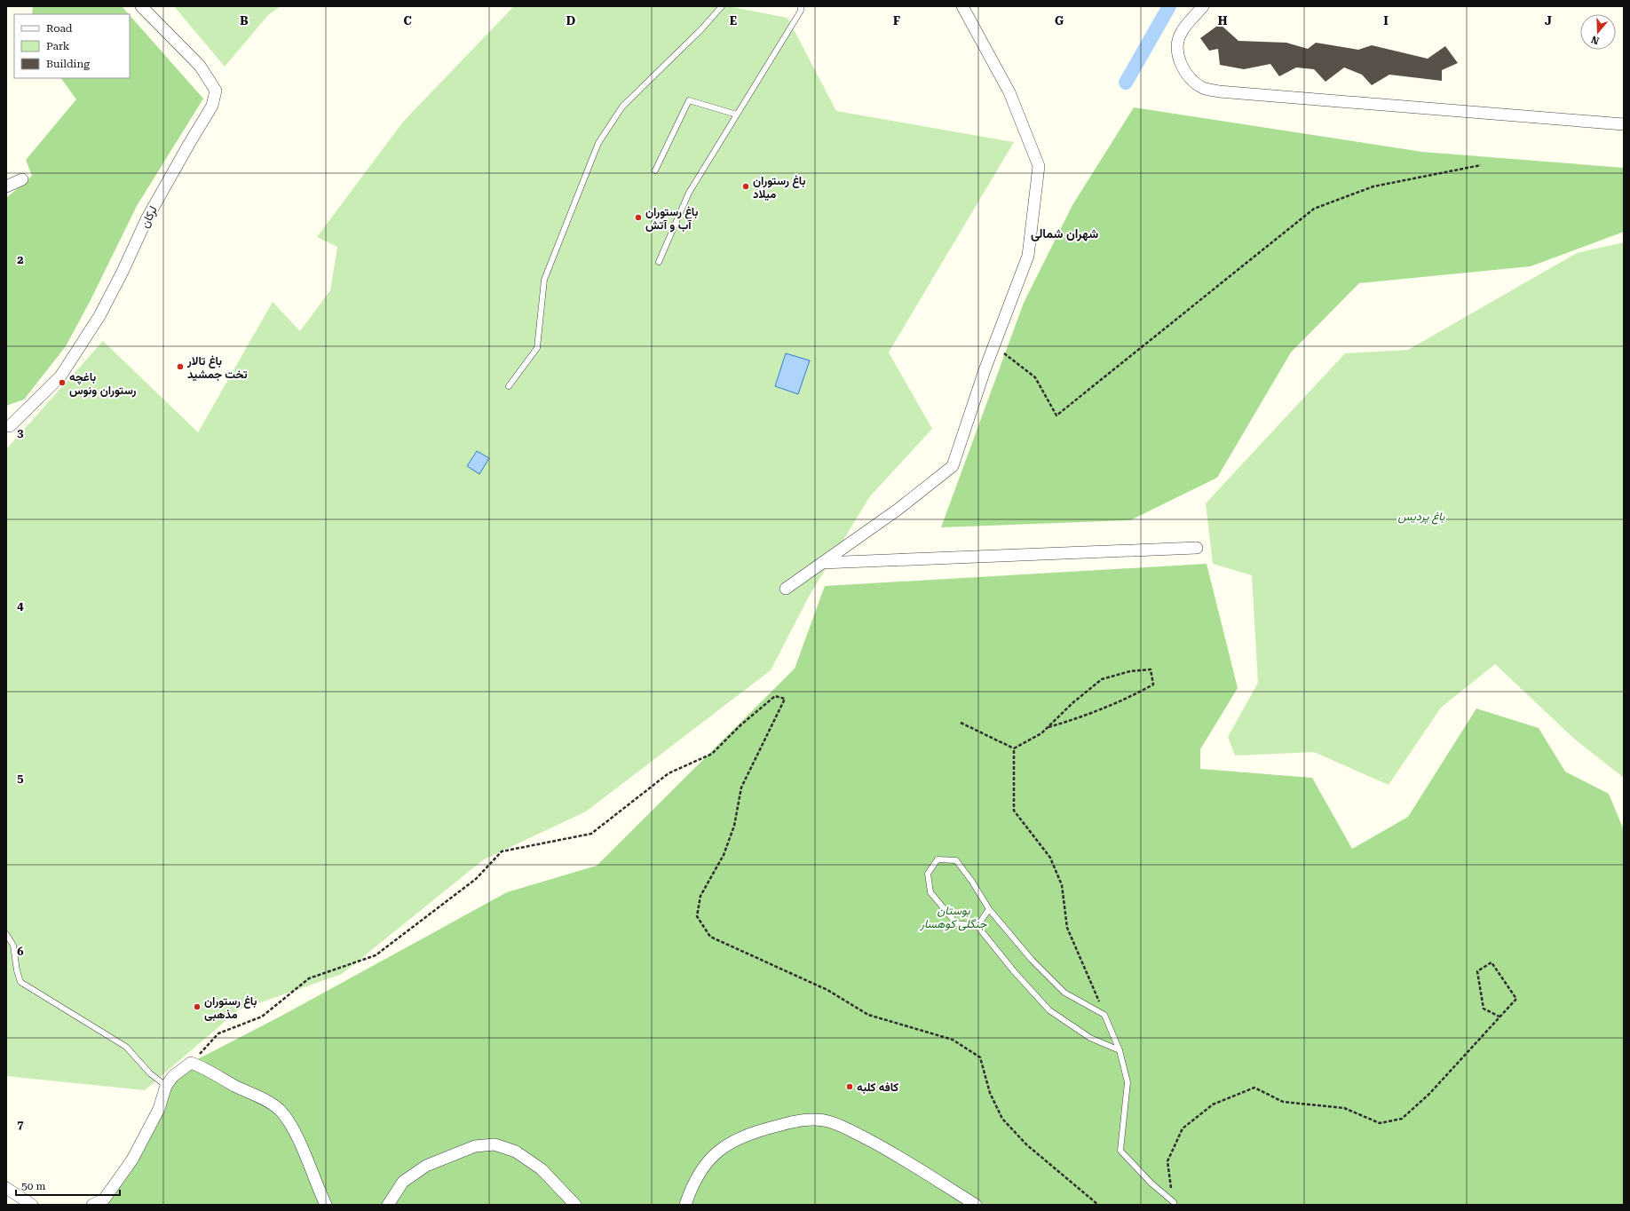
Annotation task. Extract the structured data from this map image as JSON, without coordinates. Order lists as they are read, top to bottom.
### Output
{
  "streets": {
    "street": ["لرکان"]
  },
  "districts": ["شهران شمالی"],
  "parks": ["باغ پردیس", "بوستان جنگلی کوهسار"],
  "places": [
    "باغ رستوران میلاد",
    "باغ رستوران آب و آتش",
    "باغ تالار تخت جمشید",
    "باغچه رستوران ونوس",
    "باغ رستوران مذهبی",
    "کافه کلبه"
  ],
  "legend": ["Road", "Park", "Building"],
  "scale_bar": "50 m",
  "north": "bottom",
  "grid": {
    "columns": [
      "B",
      "C",
      "D",
      "E",
      "F",
      "G",
      "H",
      "I",
      "J"
    ],
    "rows": [
      "2",
      "3",
      "4",
      "5",
      "6",
      "7"
    ]
  }
}
